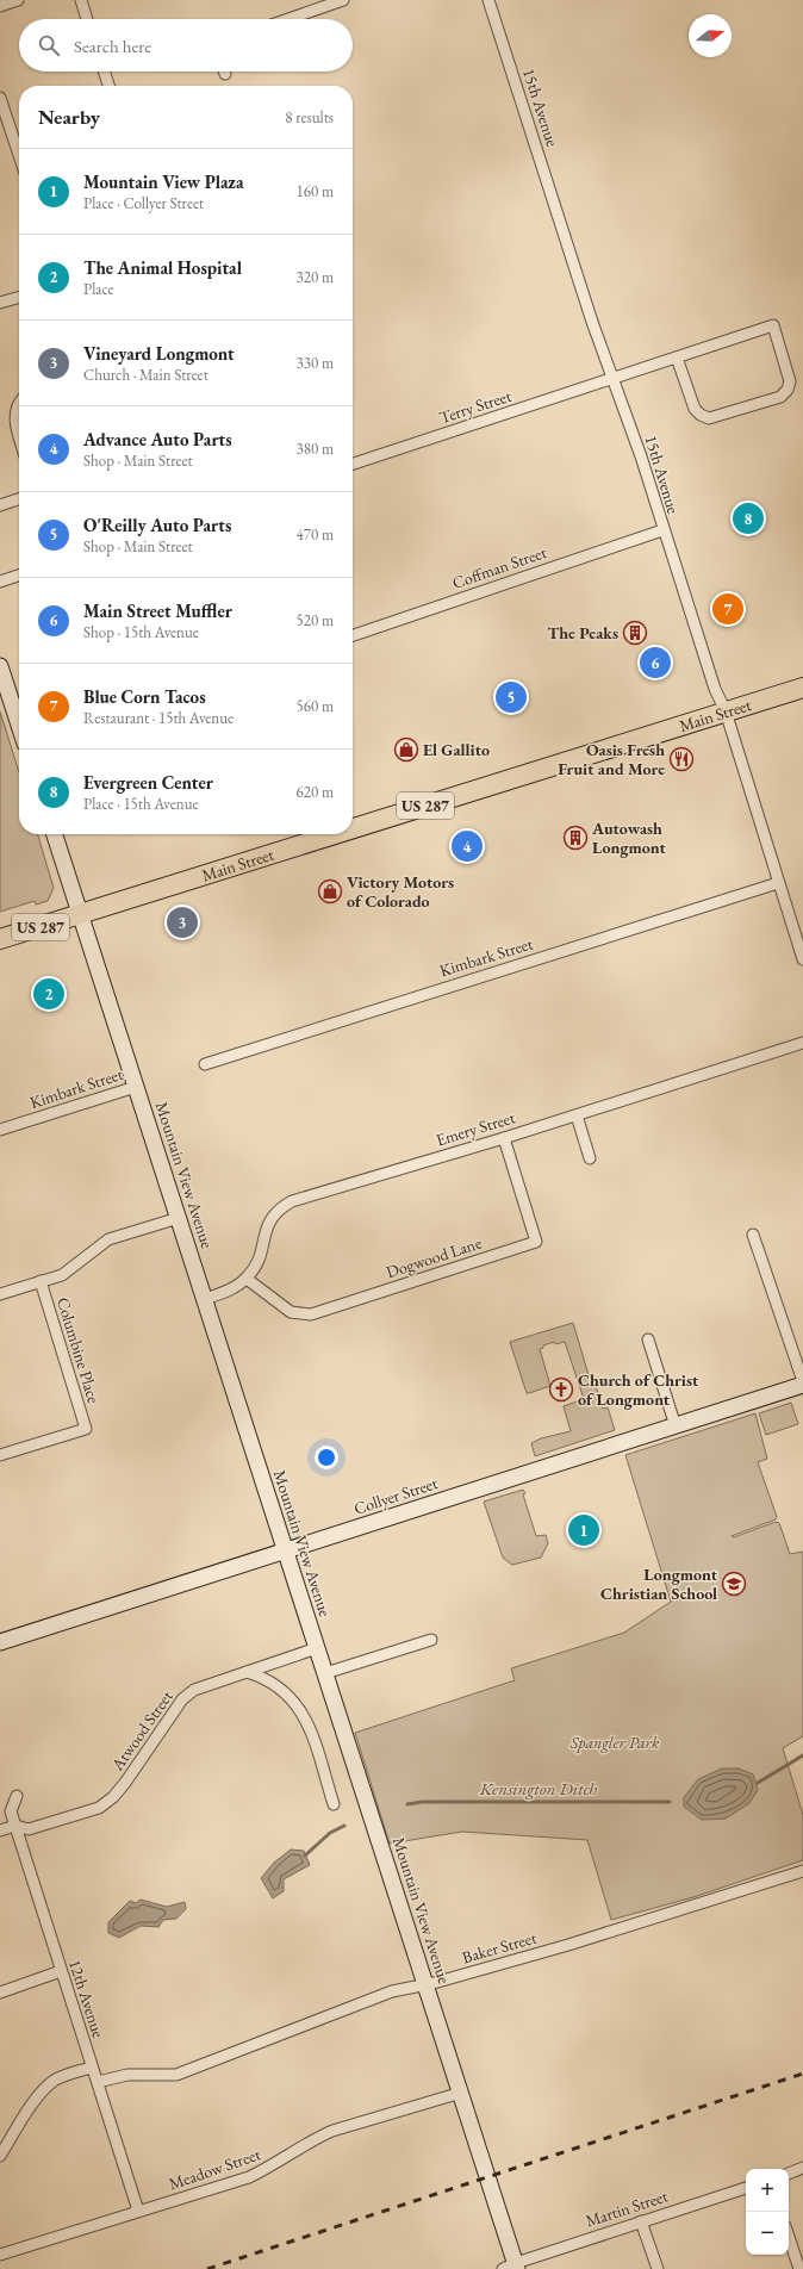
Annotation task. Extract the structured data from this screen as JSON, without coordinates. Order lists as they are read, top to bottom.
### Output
{
  "streets": {
    "highway": ["Main Street", "US 287"],
    "street": [
      "15th Avenue",
      "Terry Street",
      "Coffman Street",
      "Kimbark Street",
      "Emery Street",
      "Mountain View Avenue",
      "Dogwood Lane",
      "Columbine Place",
      "Collyer Street",
      "Atwood Street",
      "Baker Street",
      "12th Avenue",
      "Meadow Street",
      "Martin Street"
    ]
  },
  "crossings": [
    ["15th Avenue", "Terry Street"],
    ["15th Avenue", "Coffman Street"],
    ["15th Avenue", "Main Street"],
    ["15th Avenue", "Kimbark Street"],
    ["Main Street", "Mountain View Avenue"],
    ["Kimbark Street", "Mountain View Avenue"],
    ["Emery Street", "Mountain View Avenue"],
    ["Emery Street", "Dogwood Lane"],
    ["Mountain View Avenue", "Collyer Street"],
    ["Mountain View Avenue", "Atwood Street"],
    ["Mountain View Avenue", "Baker Street"],
    ["Mountain View Avenue", "Meadow Street"],
    ["Mountain View Avenue", "Martin Street"],
    ["Atwood Street", "12th Avenue"],
    ["Baker Street", "12th Avenue"],
    ["12th Avenue", "Meadow Street"]
  ],
  "water": ["Kensington Ditch"],
  "parks": ["Spangler Park"],
  "places": {
    "building": ["The Peaks", "Autowash Longmont"],
    "shop": ["El Gallito", "Victory Motors of Colorado"],
    "restaurant": ["Oasis Fresh Fruit and More"],
    "church": ["Church of Christ of Longmont"],
    "school or university": ["Longmont Christian School"]
  },
  "north": "right",
  "page": {
    "search": "Search here",
    "heading": ["Nearby", "8 results"],
    "list": [
      {
        "mark": "1",
        "name": "Mountain View Plaza",
        "note": "Place · Collyer Street",
        "value": "160 m"
      },
      {
        "mark": "2",
        "name": "The Animal Hospital",
        "note": "Place",
        "value": "320 m"
      },
      {
        "mark": "3",
        "name": "Vineyard Longmont",
        "note": "Church · Main Street",
        "value": "330 m"
      },
      {
        "mark": "4",
        "name": "Advance Auto Parts",
        "note": "Shop · Main Street",
        "value": "380 m"
      },
      {
        "mark": "5",
        "name": "O'Reilly Auto Parts",
        "note": "Shop · Main Street",
        "value": "470 m"
      },
      {
        "mark": "6",
        "name": "Main Street Muffler",
        "note": "Shop · 15th Avenue",
        "value": "520 m"
      },
      {
        "mark": "7",
        "name": "Blue Corn Tacos",
        "note": "Restaurant · 15th Avenue",
        "value": "560 m"
      },
      {
        "mark": "8",
        "name": "Evergreen Center",
        "note": "Place · 15th Avenue",
        "value": "620 m"
      }
    ],
    "pins": [
      "8",
      "7",
      "6",
      "5",
      "4",
      "3",
      "2",
      "1"
    ],
    "map_buttons": ["+", "−"]
  }
}
